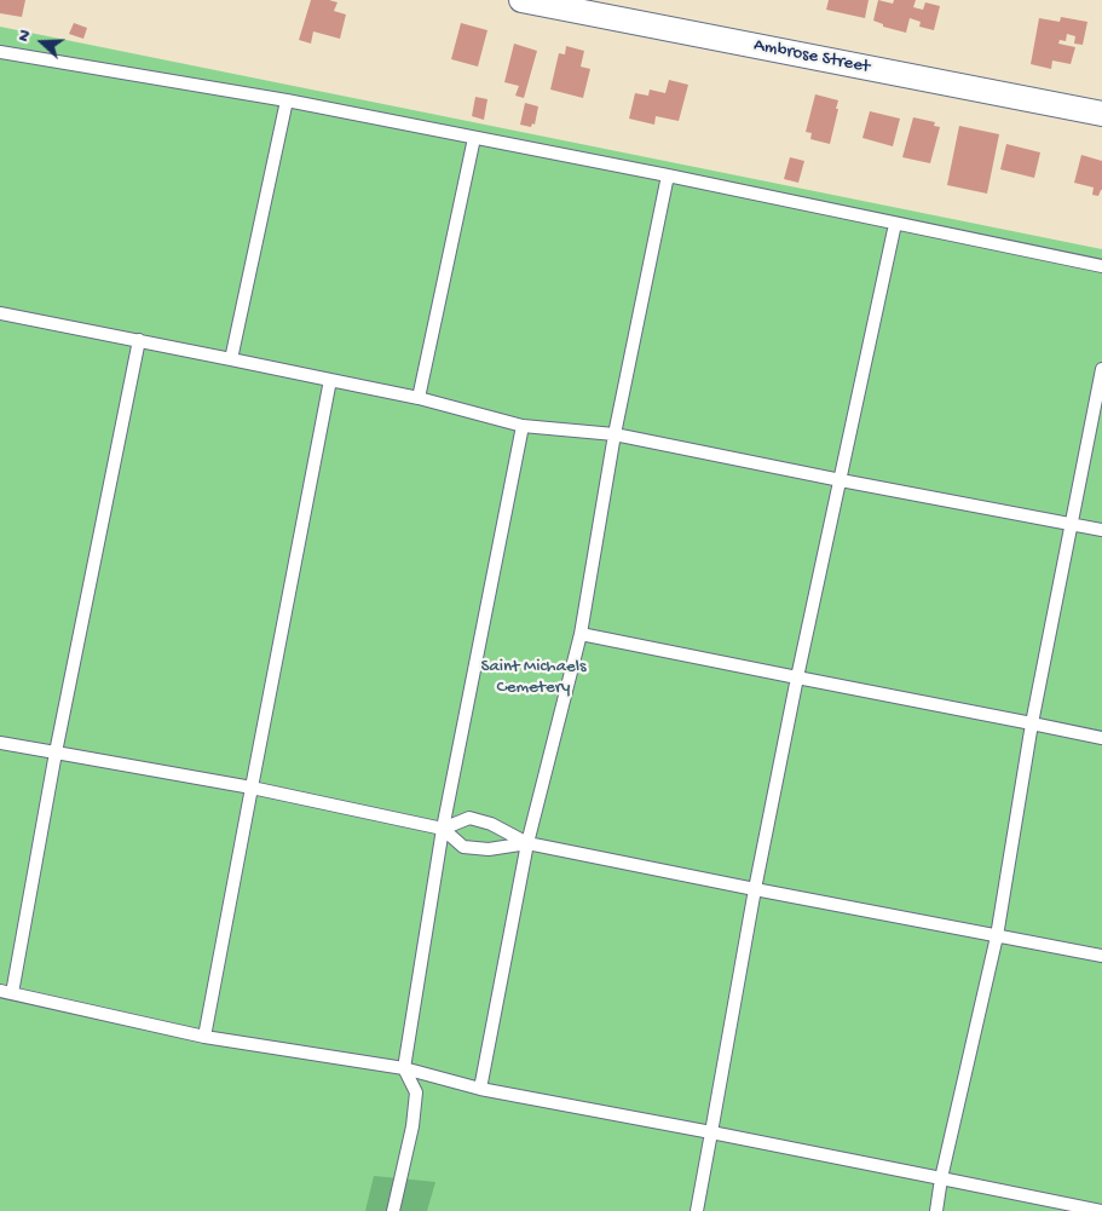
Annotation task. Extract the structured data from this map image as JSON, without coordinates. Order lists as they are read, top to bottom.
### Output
{
  "streets": {
    "street": ["Ambrose Street"]
  },
  "parks": ["Saint Michaels Cemetery"],
  "north": "left"
}
